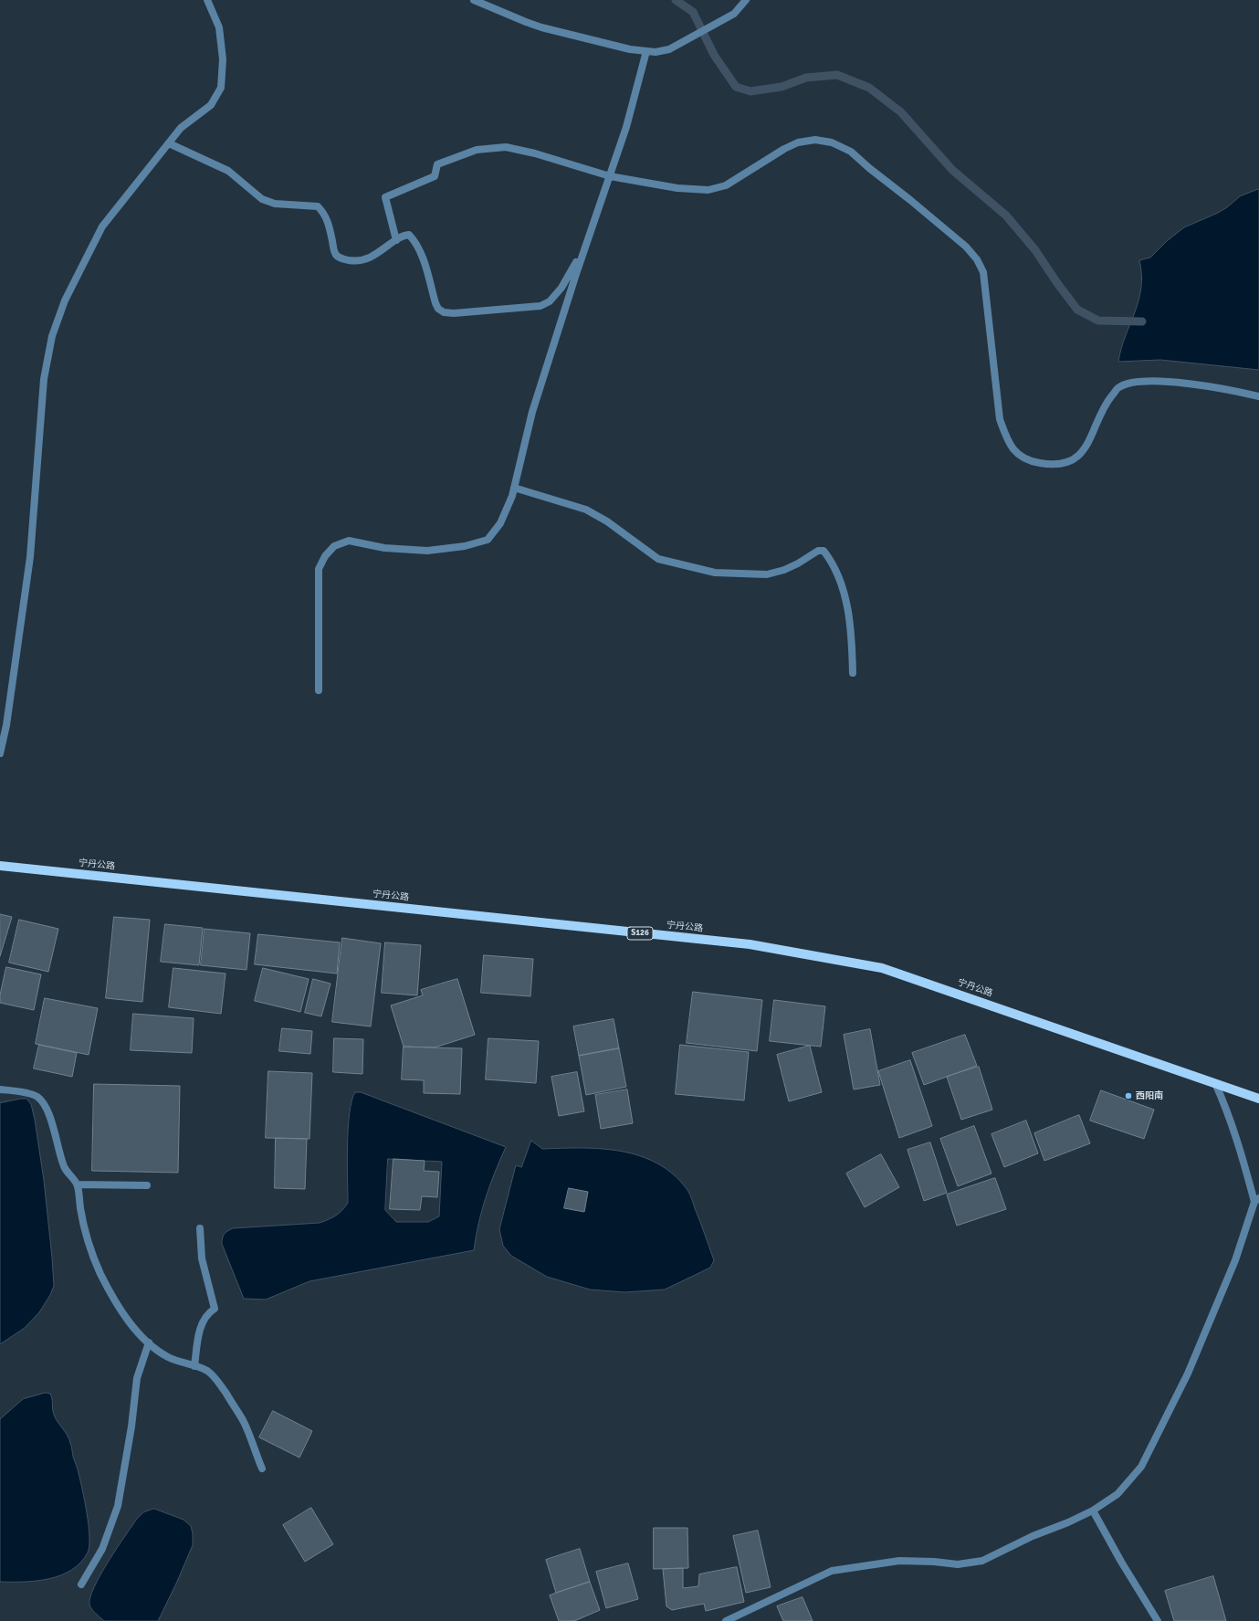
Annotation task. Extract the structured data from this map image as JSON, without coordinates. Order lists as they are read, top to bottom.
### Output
{
  "streets": {
    "main road": ["宁丹公路", "S126"]
  },
  "places": ["西阳南"]
}
